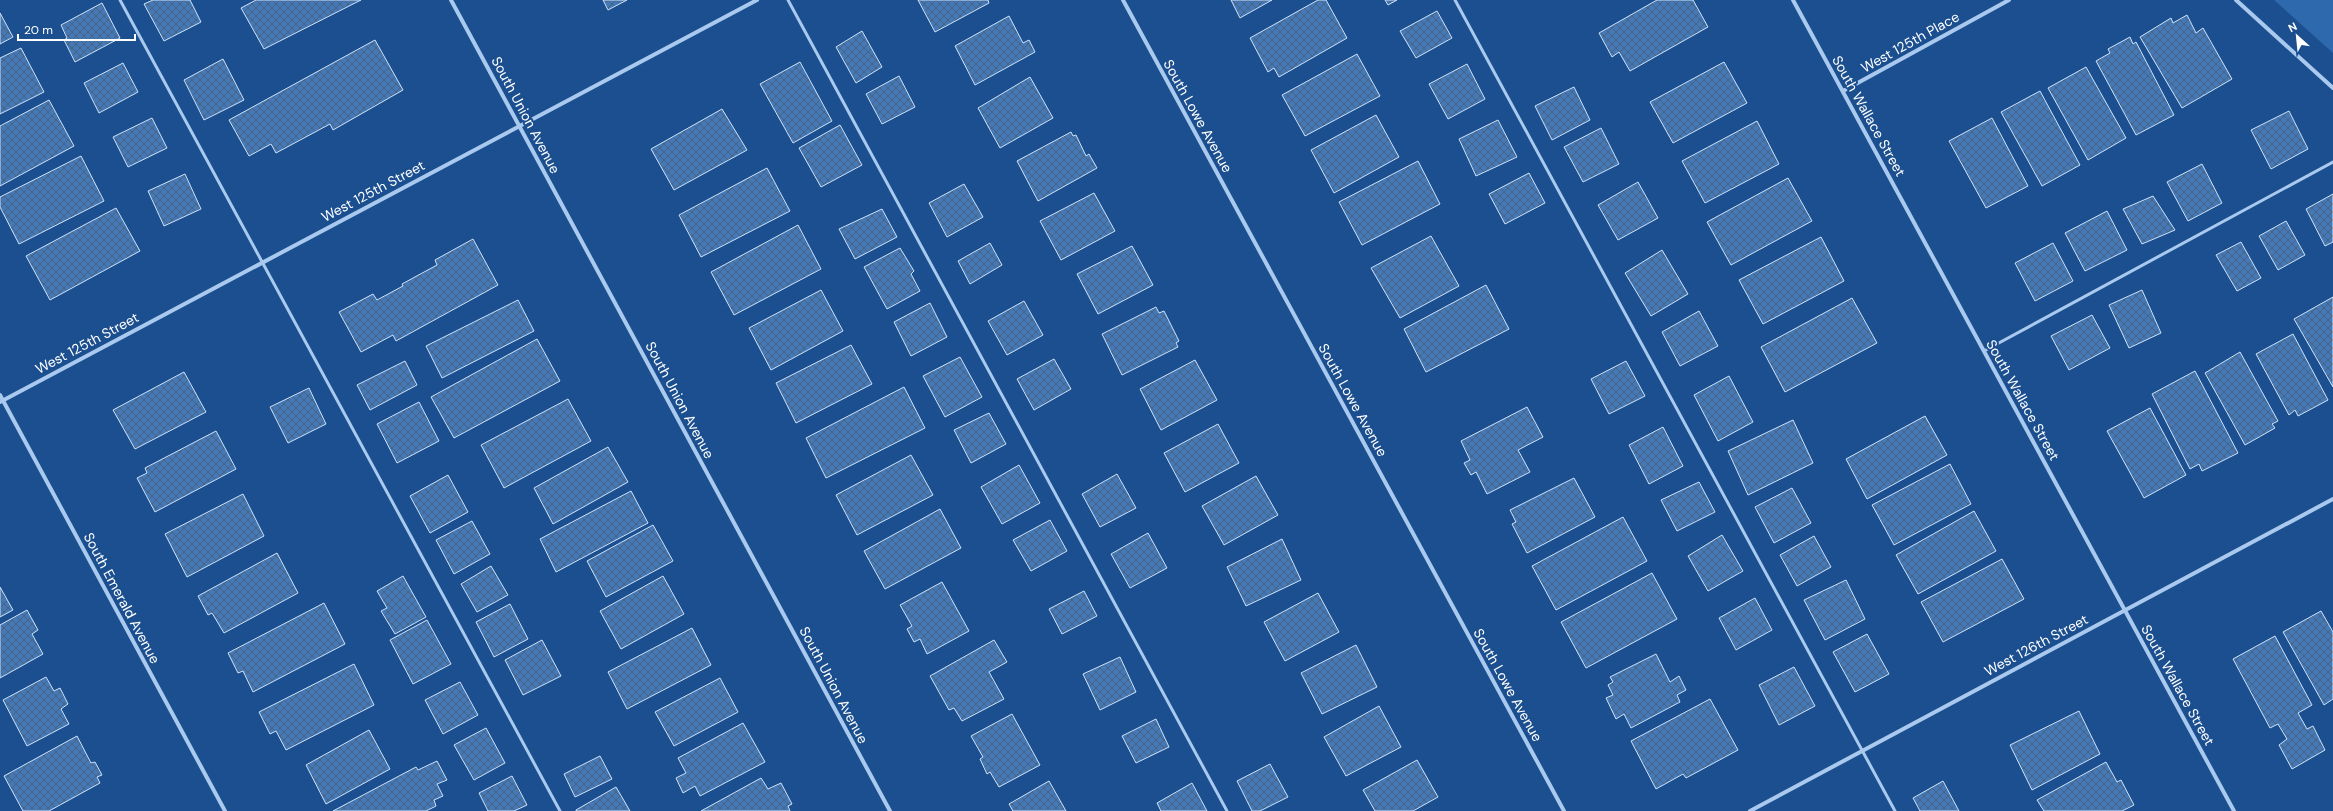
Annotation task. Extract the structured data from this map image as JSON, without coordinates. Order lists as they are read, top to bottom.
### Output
{
  "streets": {
    "street": [
      "West 125th Place",
      "South Union Avenue",
      "South Lowe Avenue",
      "South Wallace Street",
      "West 125th Street",
      "South Emerald Avenue",
      "West 126th Street"
    ]
  },
  "crossings": [
    ["West 125th Place", "South Wallace Street"],
    ["South Union Avenue", "West 125th Street"],
    ["South Wallace Street", "West 126th Street"],
    ["West 125th Street", "South Emerald Avenue"]
  ],
  "scale_bar": "20 m",
  "north": "top left"
}
